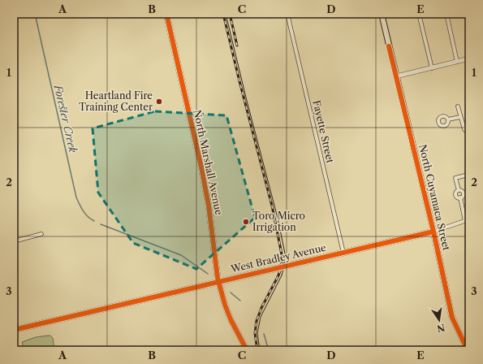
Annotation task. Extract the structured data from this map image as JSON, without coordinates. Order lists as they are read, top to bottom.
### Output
{
  "streets": {
    "main road": ["North Marshall Avenue", "North Cuyamaca Street", "West Bradley Avenue"],
    "street": ["Fayette Street"]
  },
  "crossings": [
    ["Fayette Street", "West Bradley Avenue"],
    ["North Marshall Avenue", "West Bradley Avenue"],
    ["North Cuyamaca Street", "West Bradley Avenue"]
  ],
  "water": ["Forester Creek"],
  "places": ["Heartland Fire Training Center", "Toro Micro Irrigation"],
  "north": "bottom",
  "grid": {
    "columns": [
      "A",
      "B",
      "C",
      "D",
      "E"
    ],
    "rows": ["1", "2", "3"]
  }
}
